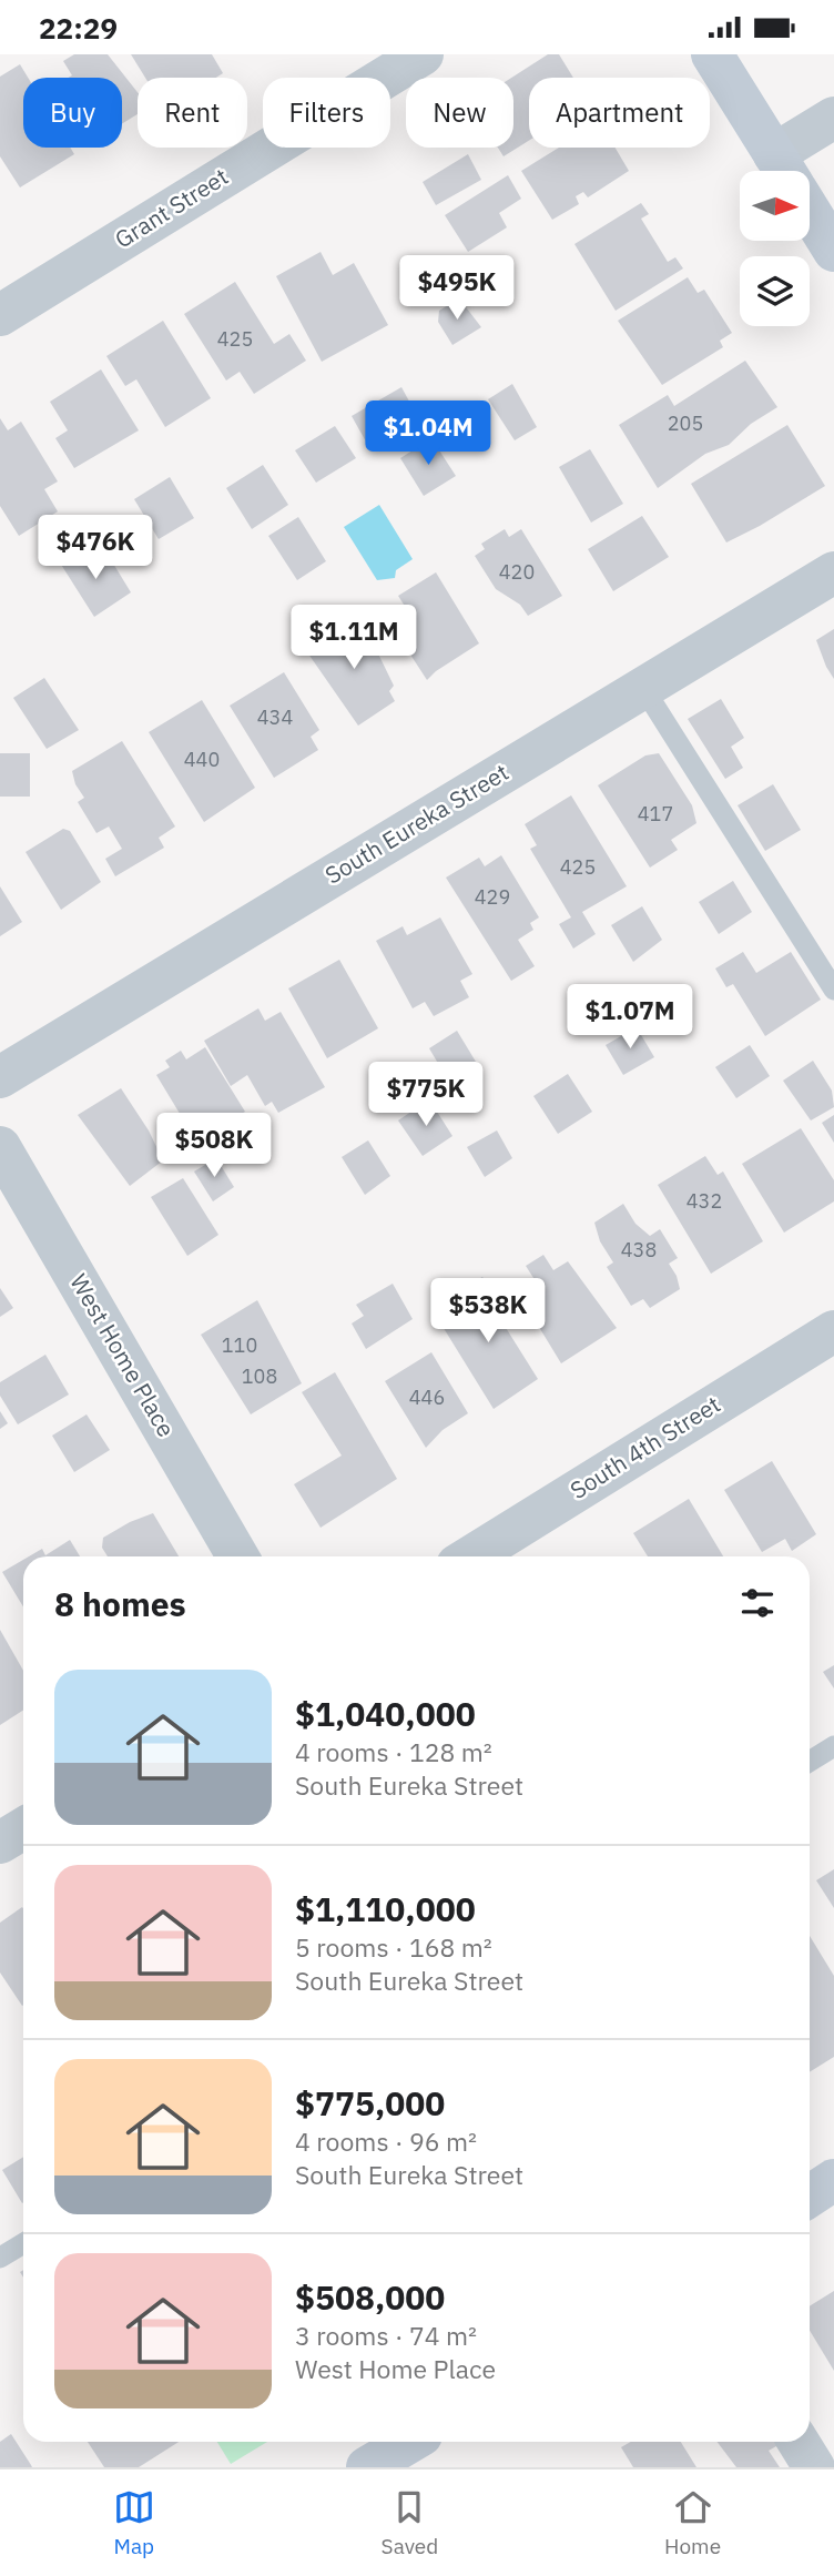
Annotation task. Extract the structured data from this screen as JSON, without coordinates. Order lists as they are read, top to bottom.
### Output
{
  "streets": {
    "street": [
      "Grant Street",
      "South Eureka Street",
      "West Home Place",
      "South 4th Street"
    ]
  },
  "house_numbers": [
    "425",
    "205",
    "420",
    "434",
    "440",
    "417",
    "425",
    "429",
    "432",
    "438",
    "110",
    "108",
    "446"
  ],
  "north": "right",
  "page": {
    "status": "22:29",
    "chip": [
      "Buy",
      "Rent",
      "Filters",
      "New",
      "Apartment"
    ],
    "price": [
      "$495K",
      "$1.04M",
      "$476K",
      "$1.11M",
      "$1.07M",
      "$775K",
      "$508K",
      "$538K"
    ],
    "heading": "8 homes",
    "list": [
      {
        "name": "$1,040,000",
        "note": "4 rooms · 128 m² · South Eureka Street"
      },
      {
        "name": "$1,110,000",
        "note": "5 rooms · 168 m² · South Eureka Street"
      },
      {
        "name": "$775,000",
        "note": "4 rooms · 96 m² · South Eureka Street"
      },
      {
        "name": "$508,000",
        "note": "3 rooms · 74 m² · West Home Place"
      }
    ],
    "tabs": ["Map", "Saved", "Home"]
  }
}
